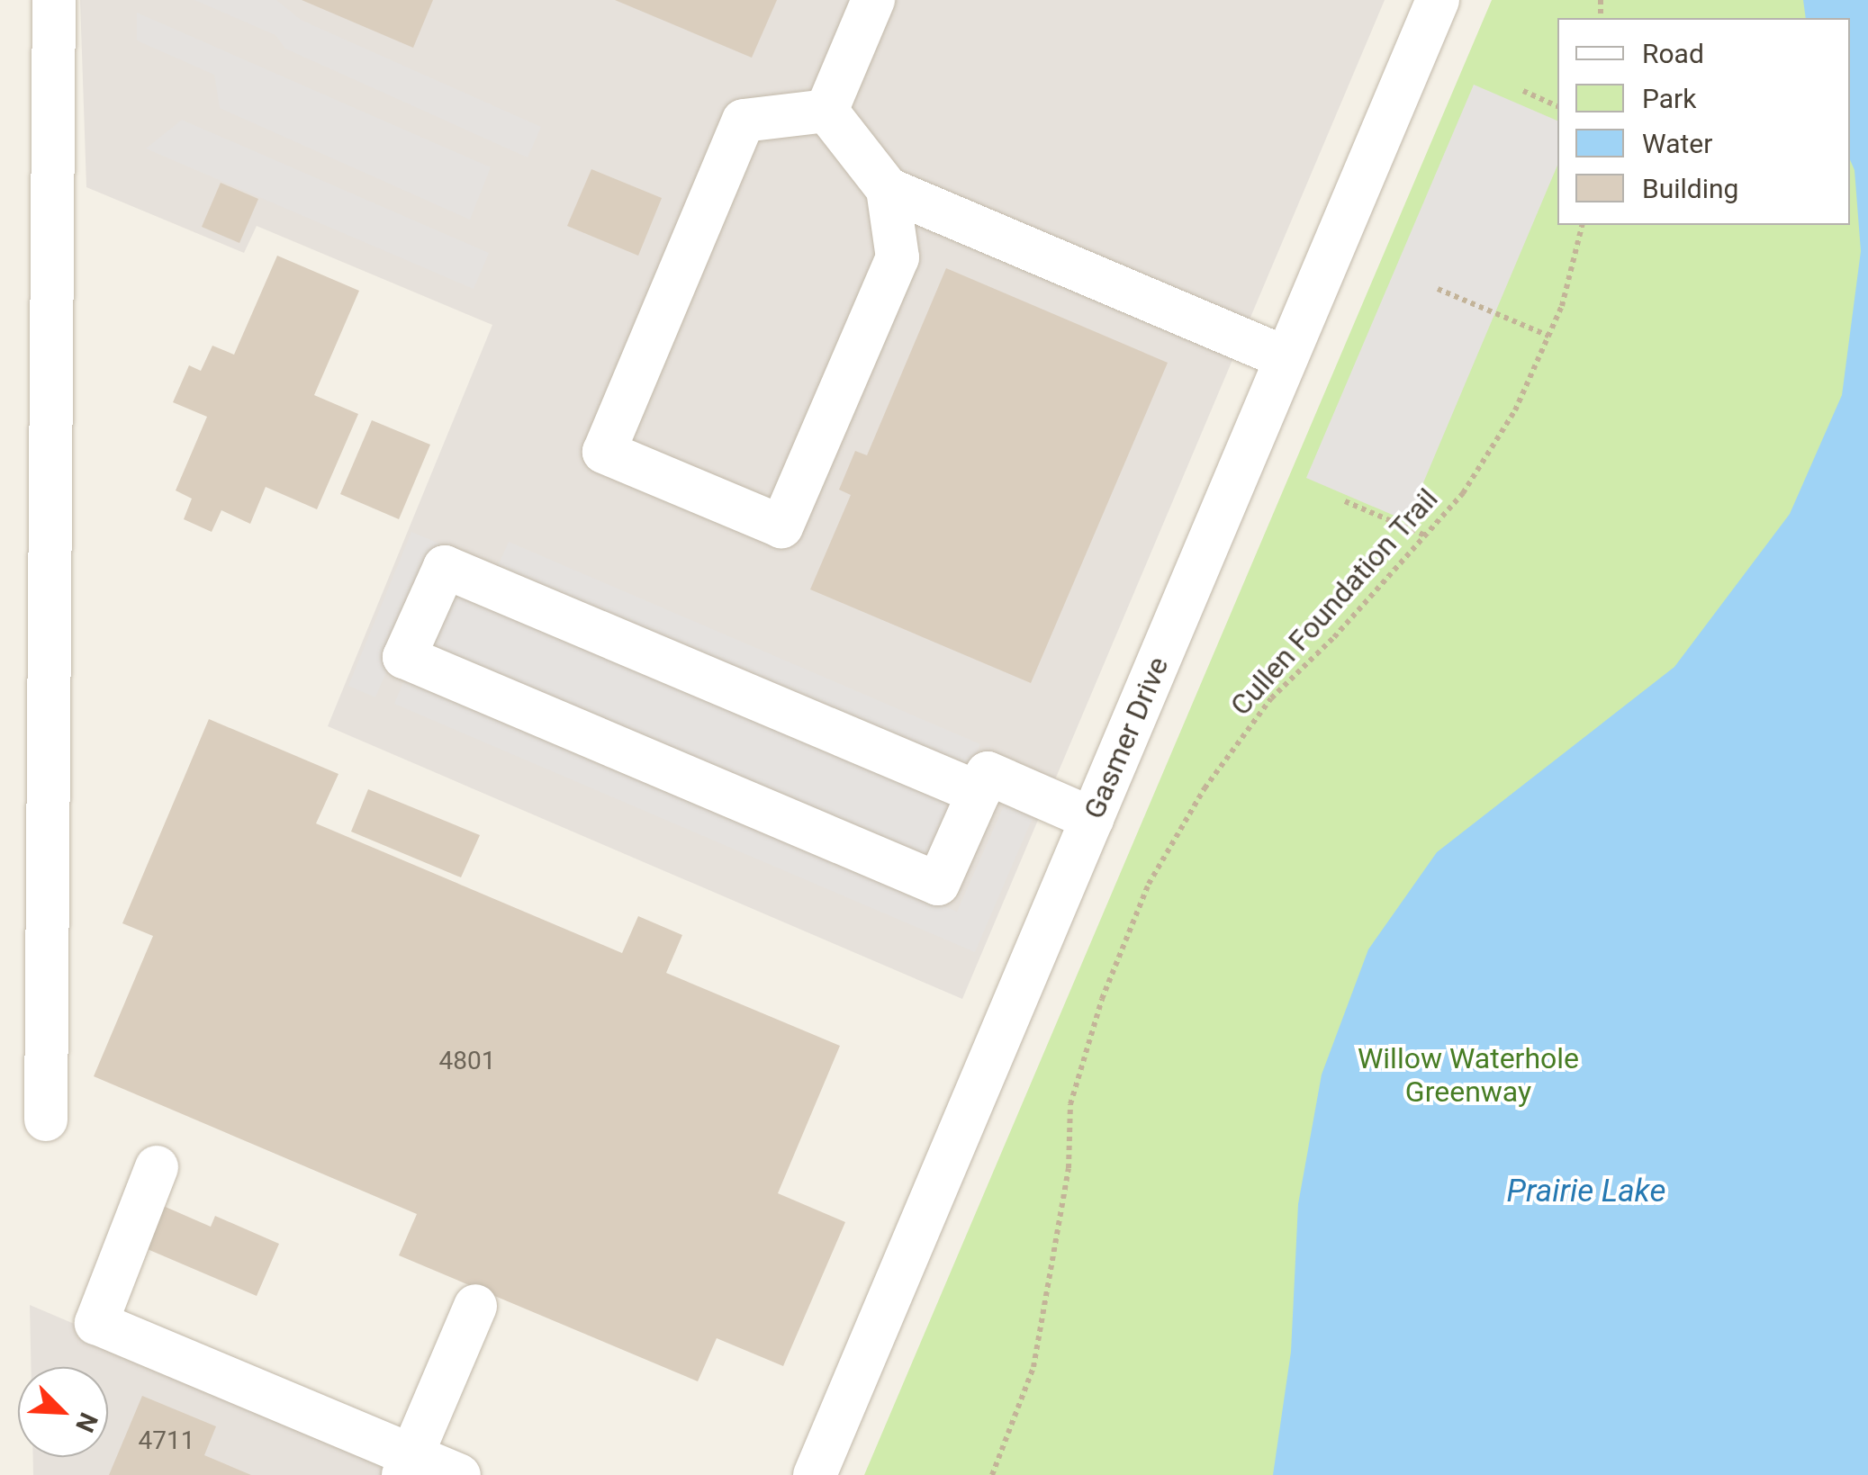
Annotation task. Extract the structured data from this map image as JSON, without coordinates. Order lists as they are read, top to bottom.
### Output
{
  "streets": {
    "street": ["Gasmer Drive"],
    "path": ["Cullen Foundation Trail"]
  },
  "water": ["Prairie Lake"],
  "parks": ["Willow Waterhole Greenway"],
  "house_numbers": ["4801", "4711"],
  "legend": [
    "Road",
    "Park",
    "Water",
    "Building"
  ],
  "north": "bottom right"
}
